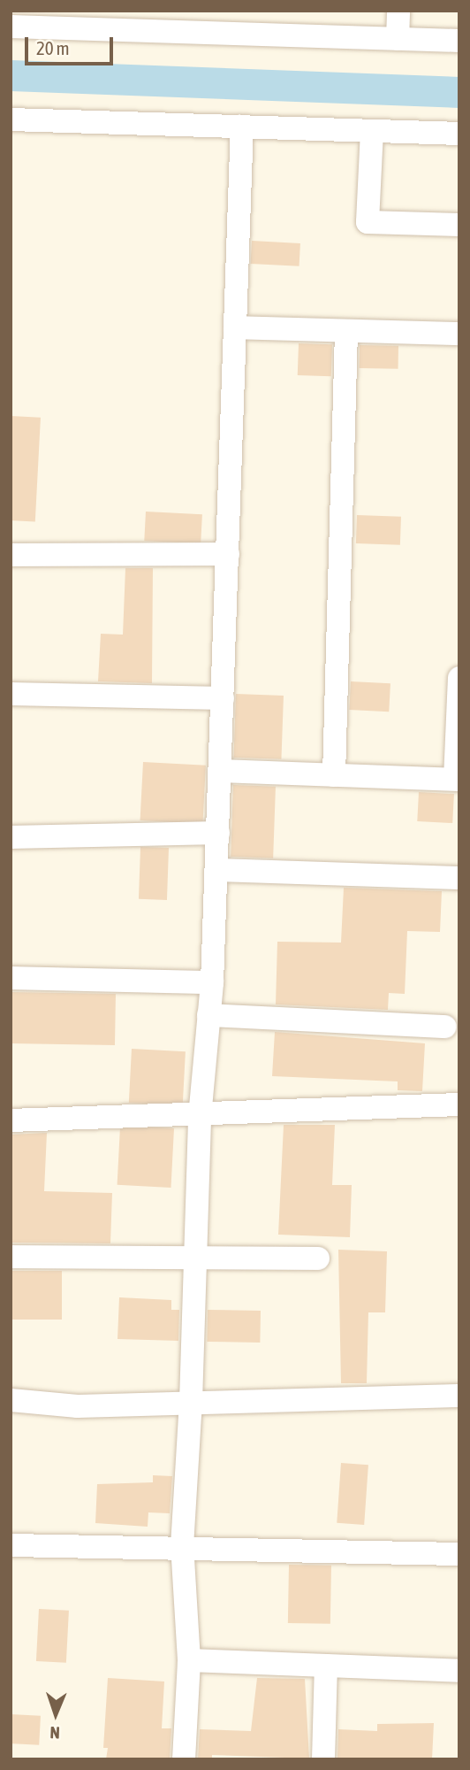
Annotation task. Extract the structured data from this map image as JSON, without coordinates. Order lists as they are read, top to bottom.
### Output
{
  "scale_bar": "20 m",
  "north": "bottom"
}
